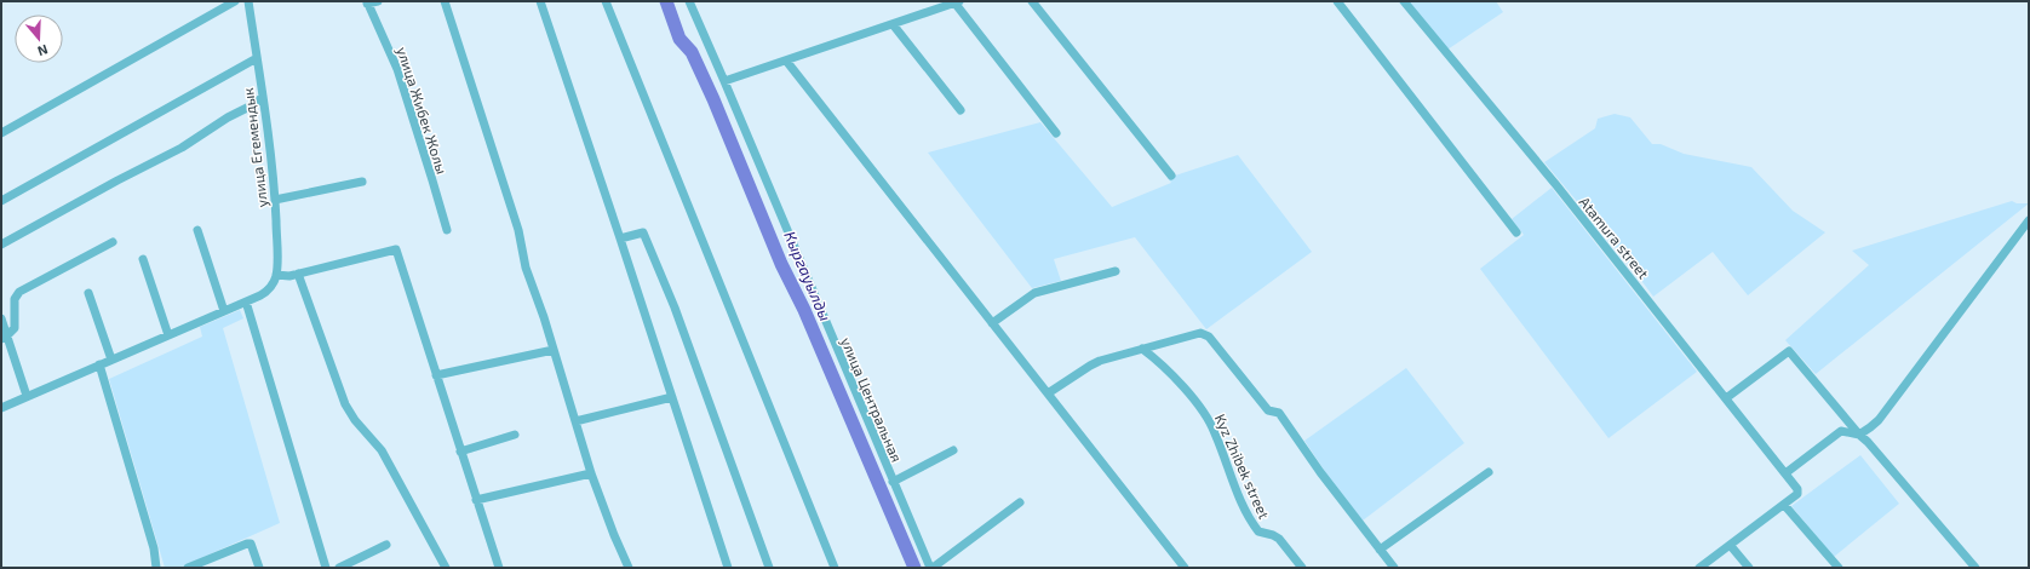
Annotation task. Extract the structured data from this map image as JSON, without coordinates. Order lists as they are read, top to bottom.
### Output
{
  "streets": {
    "street": [
      "улица Жибек Жолы",
      "улица Егемендык",
      "Atamura street",
      "улица Центральная",
      "Kyz Zhibek street"
    ]
  },
  "water": ["Кыргауылды"],
  "north": "bottom"
}
